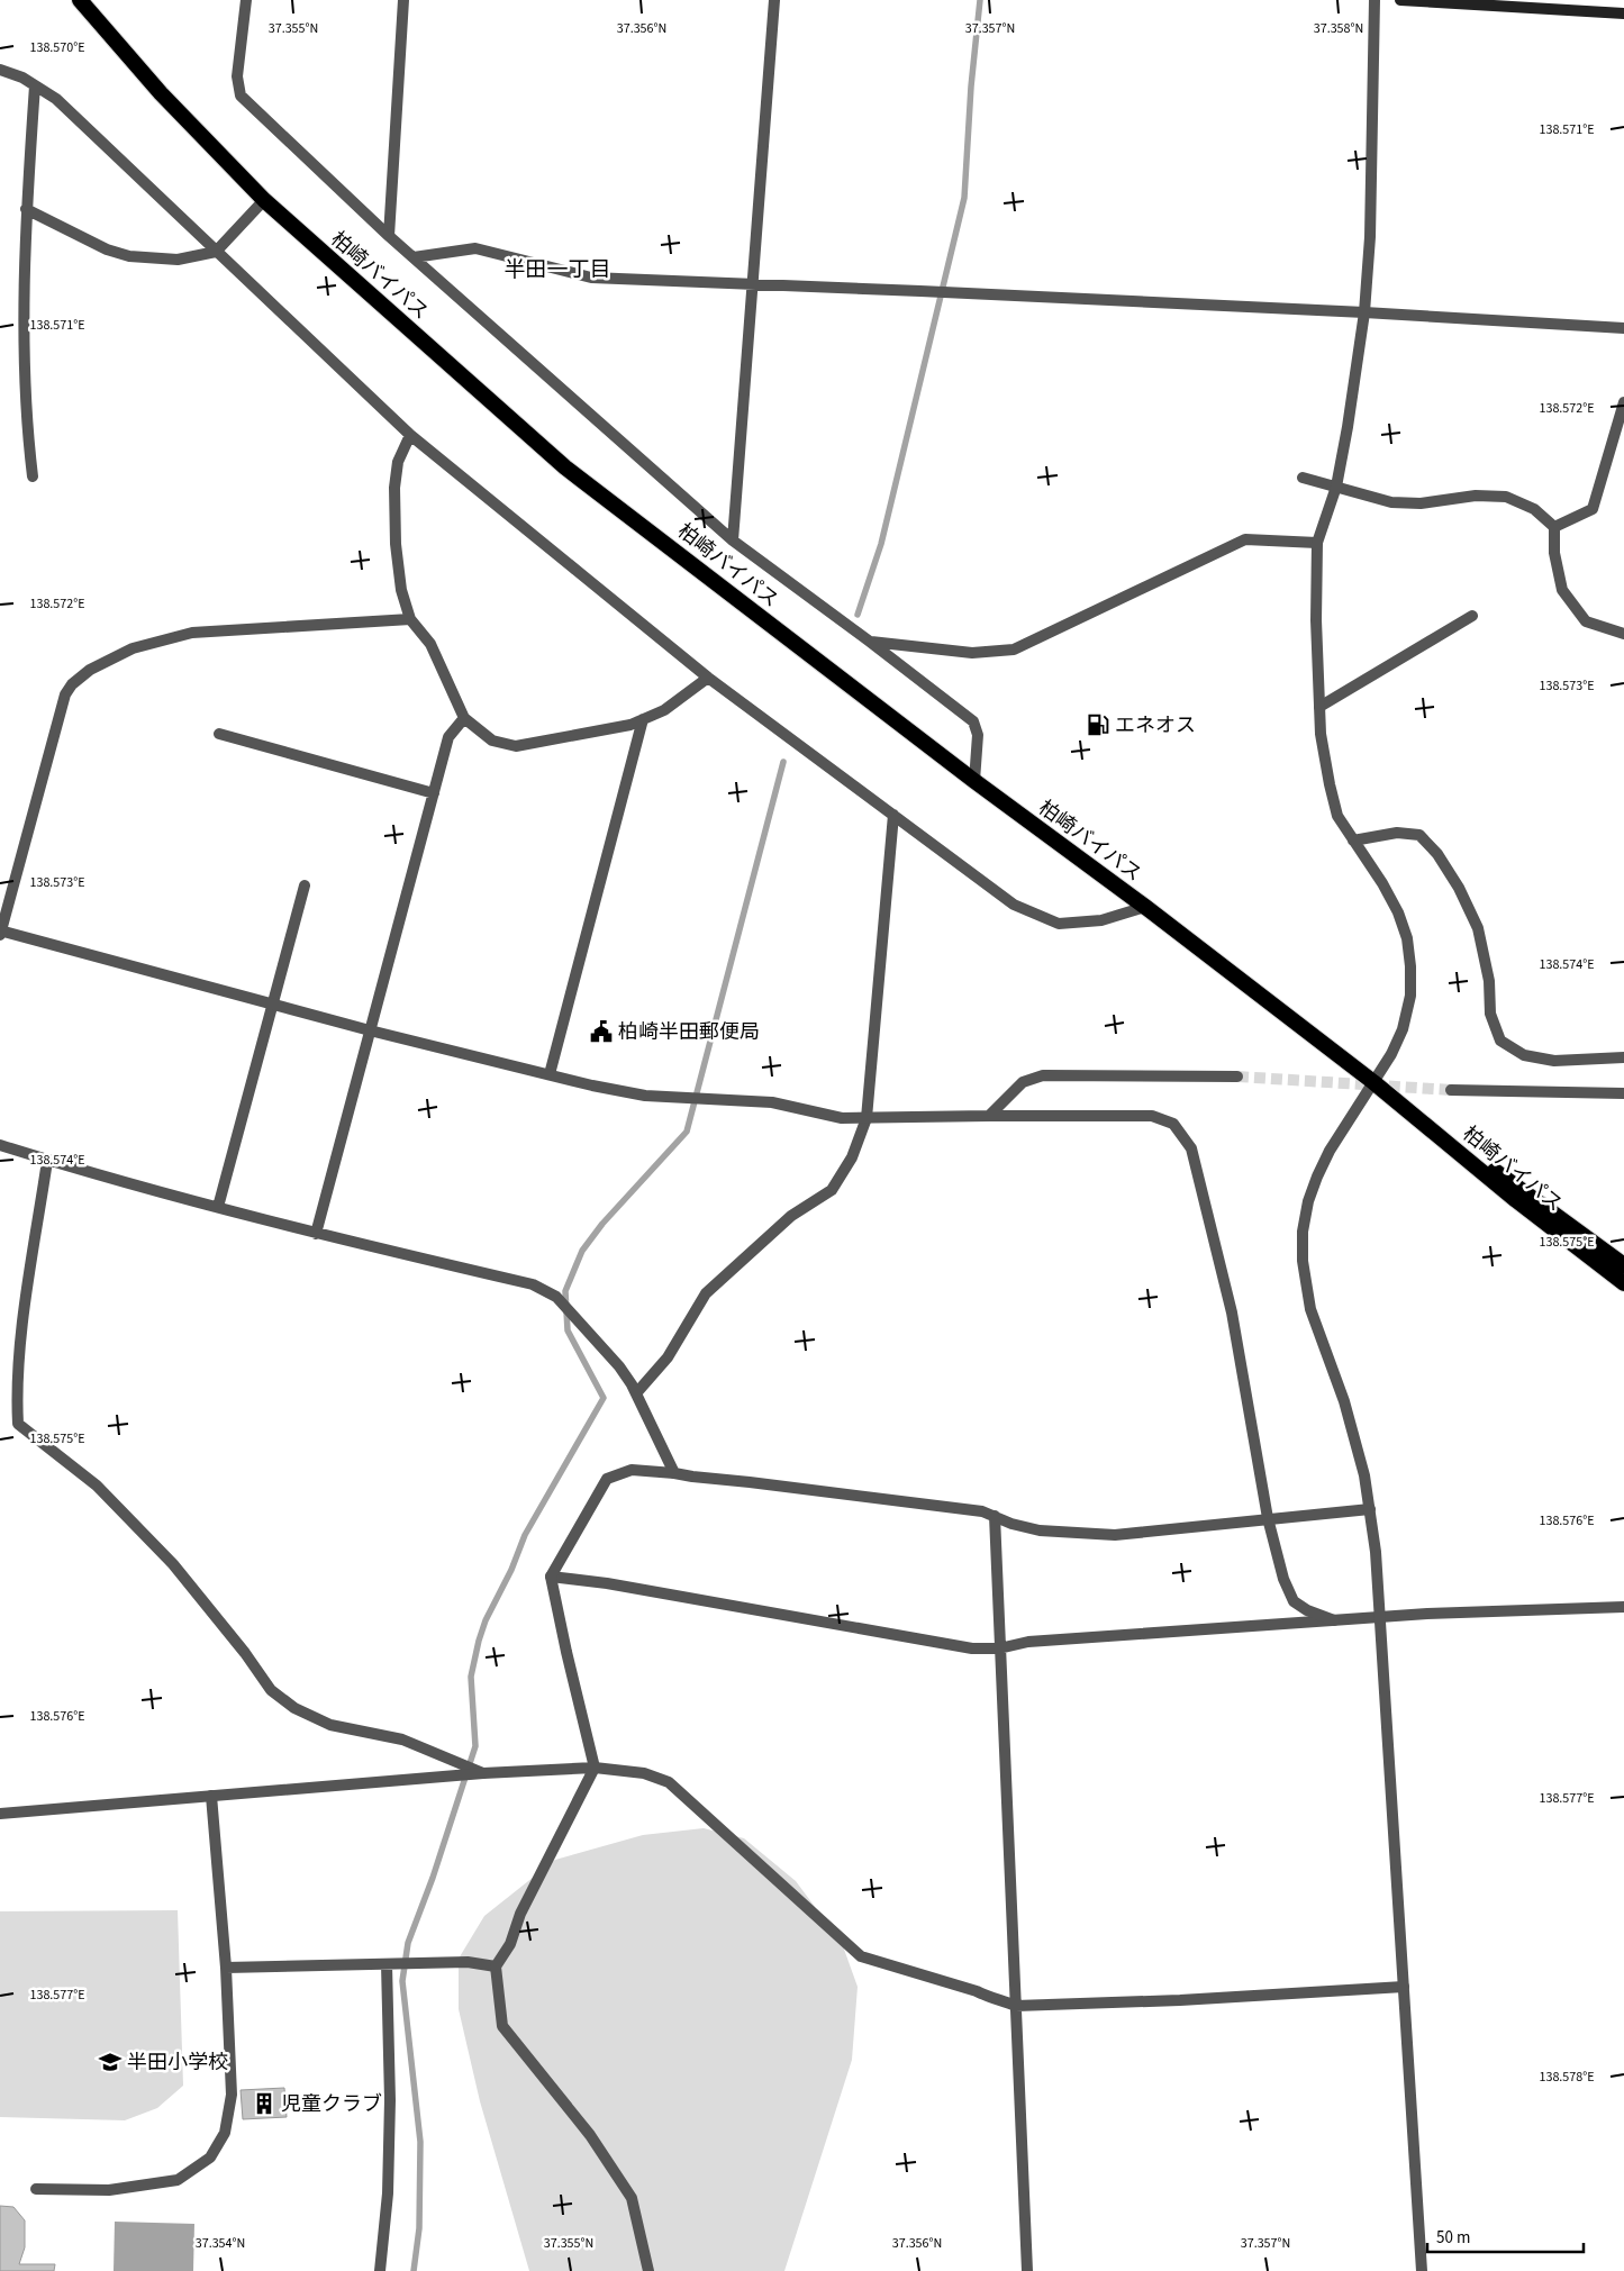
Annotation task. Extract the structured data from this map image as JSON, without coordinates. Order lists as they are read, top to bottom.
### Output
{
  "streets": {
    "highway": ["柏崎バイパス"]
  },
  "districts": ["半田一丁目"],
  "places": {
    "fuel station": ["エネオス"],
    "public building": ["柏崎半田郵便局"],
    "school or university": ["半田小学校"],
    "building": ["児童クラブ"]
  },
  "scale_bar": "50 m",
  "coordinates": [
    "37.355°N",
    "37.356°N",
    "37.357°N",
    "37.358°N",
    "138.570°E",
    "138.571°E",
    "138.572°E",
    "138.573°E",
    "138.574°E",
    "138.575°E",
    "138.576°E",
    "138.577°E",
    "138.578°E",
    "37.354°N"
  ]
}
